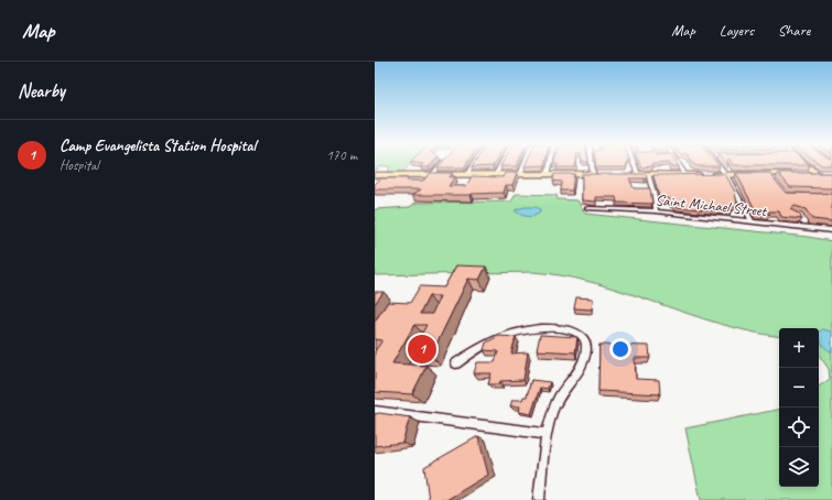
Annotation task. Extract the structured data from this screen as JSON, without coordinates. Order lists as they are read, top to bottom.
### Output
{
  "streets": {
    "street": ["Saint Michael Street"]
  },
  "page": {
    "header": "Map",
    "nav": ["Map", "Layers", "Share"],
    "heading": "Nearby",
    "list": [
      {
        "mark": "1",
        "name": "Camp Evangelista Station Hospital",
        "note": "Hospital",
        "value": "170 m"
      }
    ],
    "map_buttons": ["+", "−"],
    "pins": "1"
  }
}
